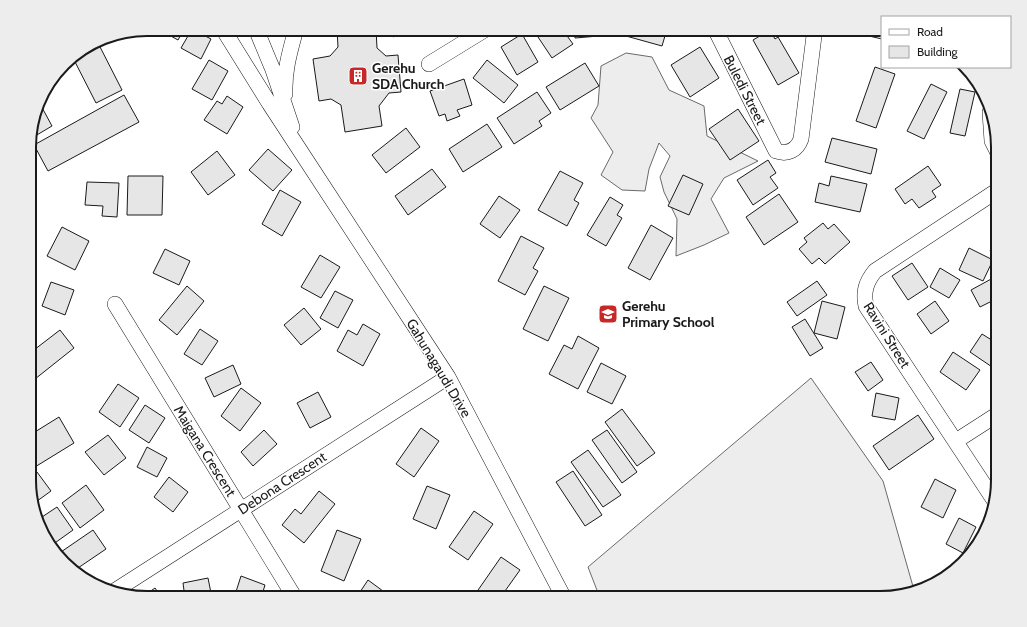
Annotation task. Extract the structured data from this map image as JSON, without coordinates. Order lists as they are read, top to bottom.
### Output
{
  "streets": {
    "street": [
      "Buledi Street",
      "Ravini Street",
      "Gahunagaudi Drive",
      "Maigana Crescent",
      "Debona Crescent"
    ]
  },
  "crossings": [
    ["Gahunagaudi Drive", "Debona Crescent"],
    ["Maigana Crescent", "Debona Crescent"]
  ],
  "places": {
    "building": ["Gerehu SDA Church"],
    "school or university": ["Gerehu Primary School"]
  },
  "legend": ["Road", "Building"]
}
